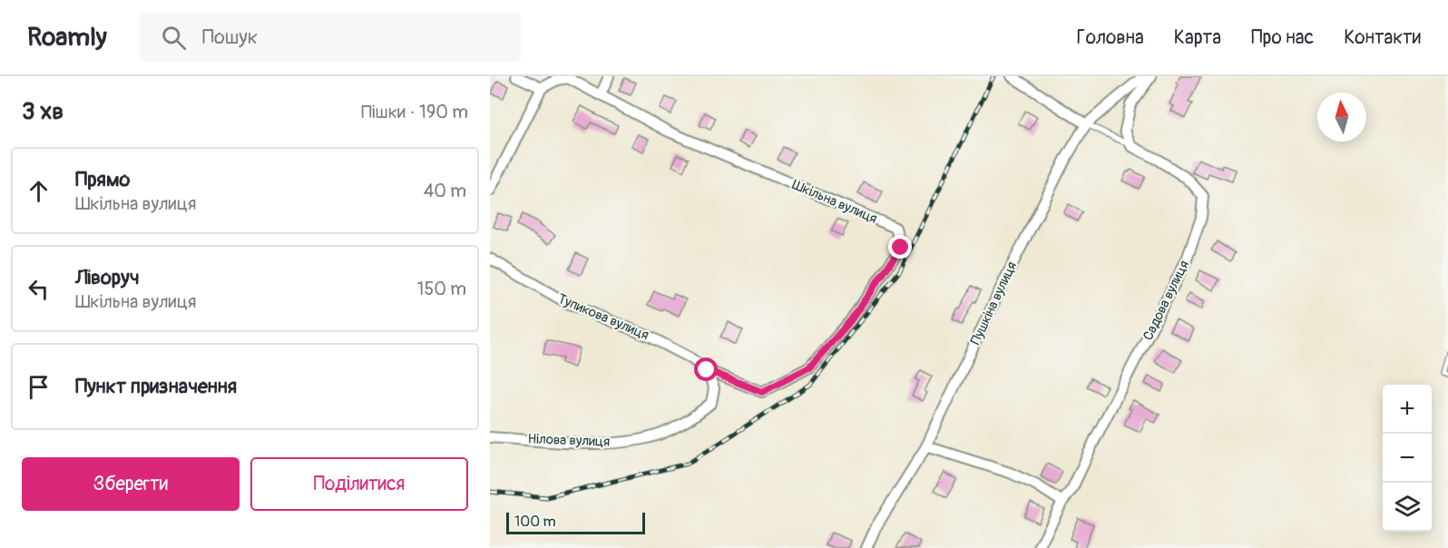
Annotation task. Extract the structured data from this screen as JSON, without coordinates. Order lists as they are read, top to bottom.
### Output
{
  "streets": {
    "street": [
      "Шкільна вулиця",
      "Садова вулиця",
      "Пушкіна вулиця",
      "Тупикова вулиця",
      "Нілова вулиця"
    ]
  },
  "crossings": [
    ["Шкільна вулиця", "Тупикова вулиця"],
    ["Шкільна вулиця", "Нілова вулиця"],
    ["Тупикова вулиця", "Нілова вулиця"]
  ],
  "scale_bar": "100 m",
  "north": "top",
  "page": {
    "header": "Roamly",
    "search": "Пошук",
    "nav": [
      "Головна",
      "Карта",
      "Про нас",
      "Контакти"
    ],
    "heading": ["3 хв", "Пішки · 190 m"],
    "list": [
      ["Прямо", "Шкільна вулиця", "40 m"],
      ["Ліворуч", "Шкільна вулиця", "150 m"],
      "Пункт призначення"
    ],
    "map_buttons": ["+", "−"],
    "buttons": ["Зберегти", "Поділитися"],
    "scale": "100 m"
  }
}
